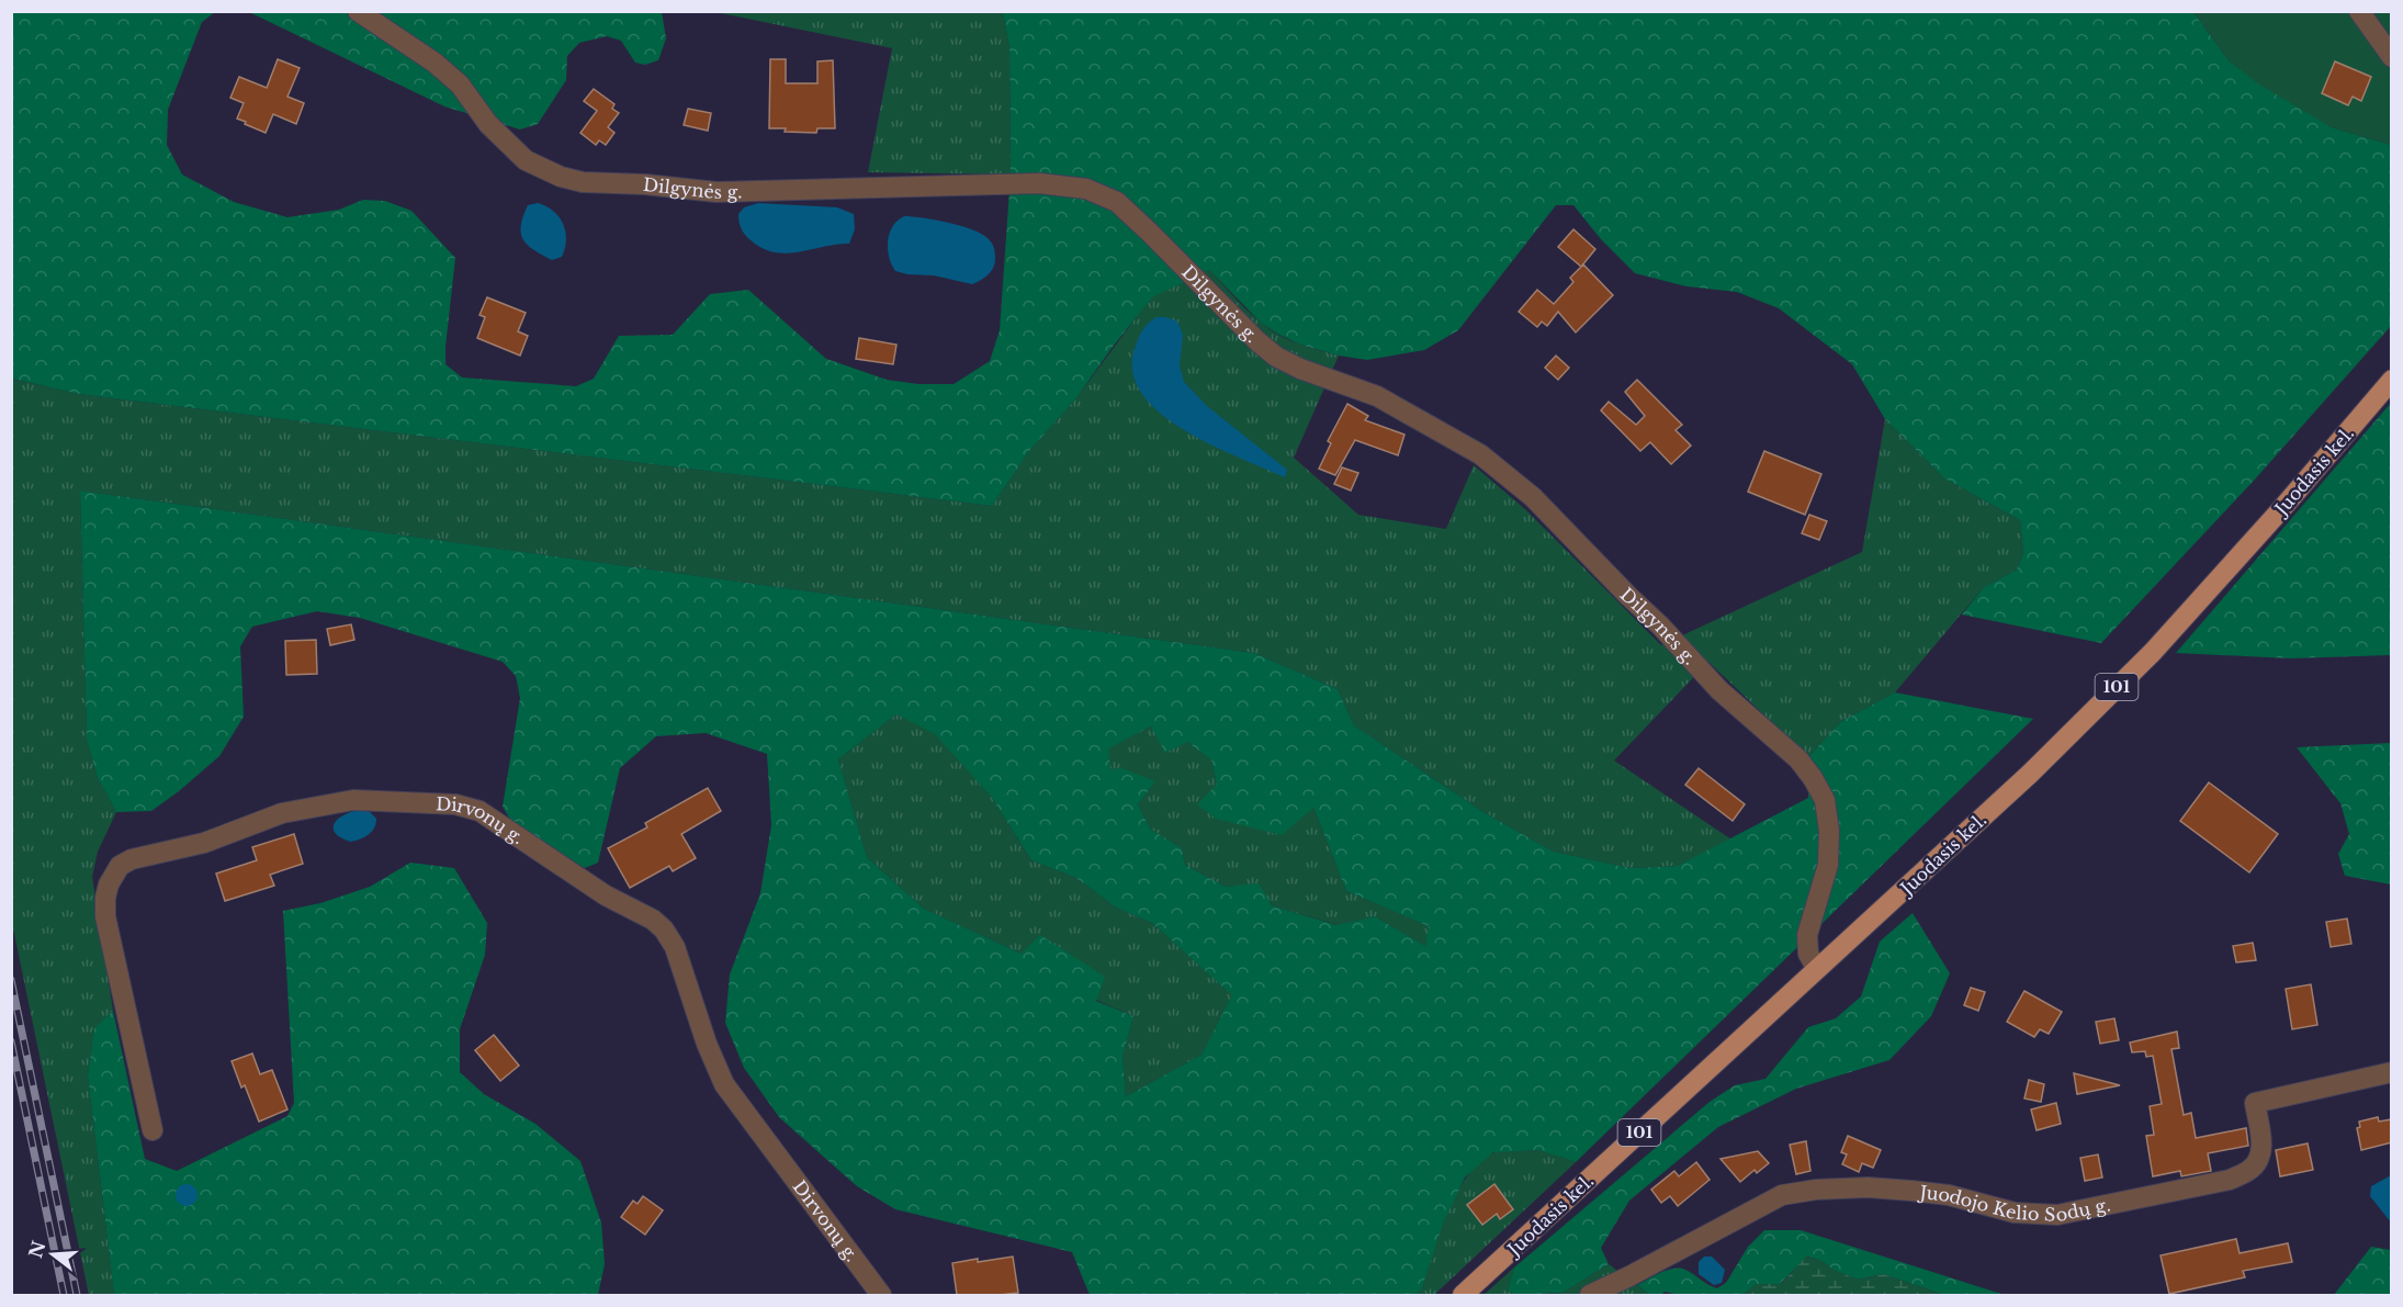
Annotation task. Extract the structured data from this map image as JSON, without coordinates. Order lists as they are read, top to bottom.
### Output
{
  "streets": {
    "main road": ["Juodasis kel.", "101"],
    "street": ["Dilgynės g.", "Dirvonų g.", "Juodojo Kelio Sodų g."]
  },
  "crossings": [
    ["Dilgynės g.", "Juodasis kel."]
  ],
  "north": "left"
}
